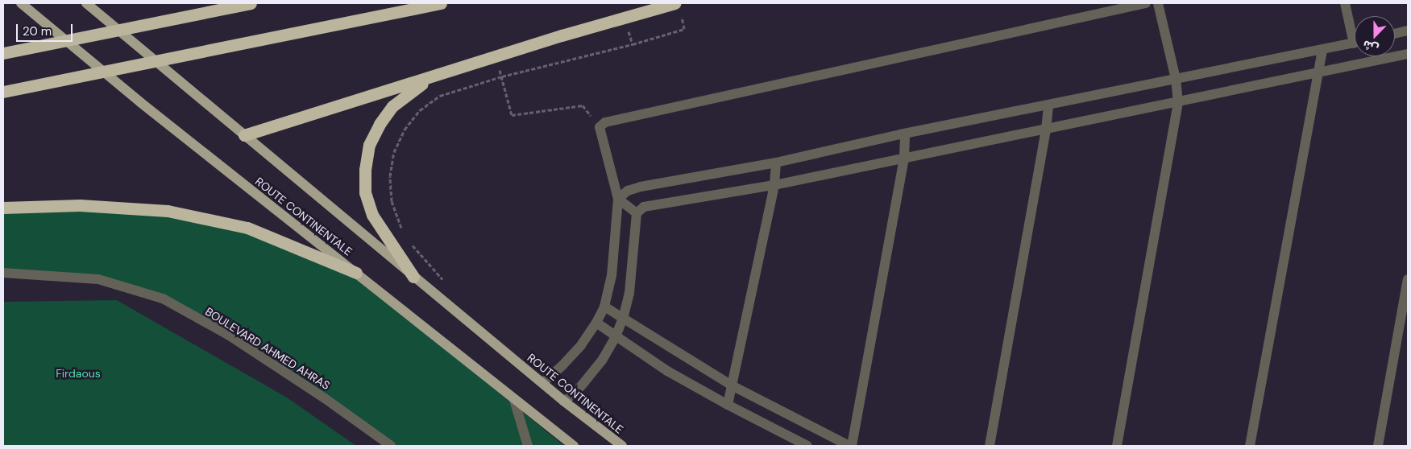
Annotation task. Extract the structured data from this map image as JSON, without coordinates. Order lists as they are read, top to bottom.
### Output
{
  "streets": {
    "main road": ["ROUTE CONTINENTALE"],
    "street": ["BOULEVARD AHMED AHRAS"]
  },
  "parks": ["Firdaous"],
  "scale_bar": "20 m",
  "north": "bottom"
}
